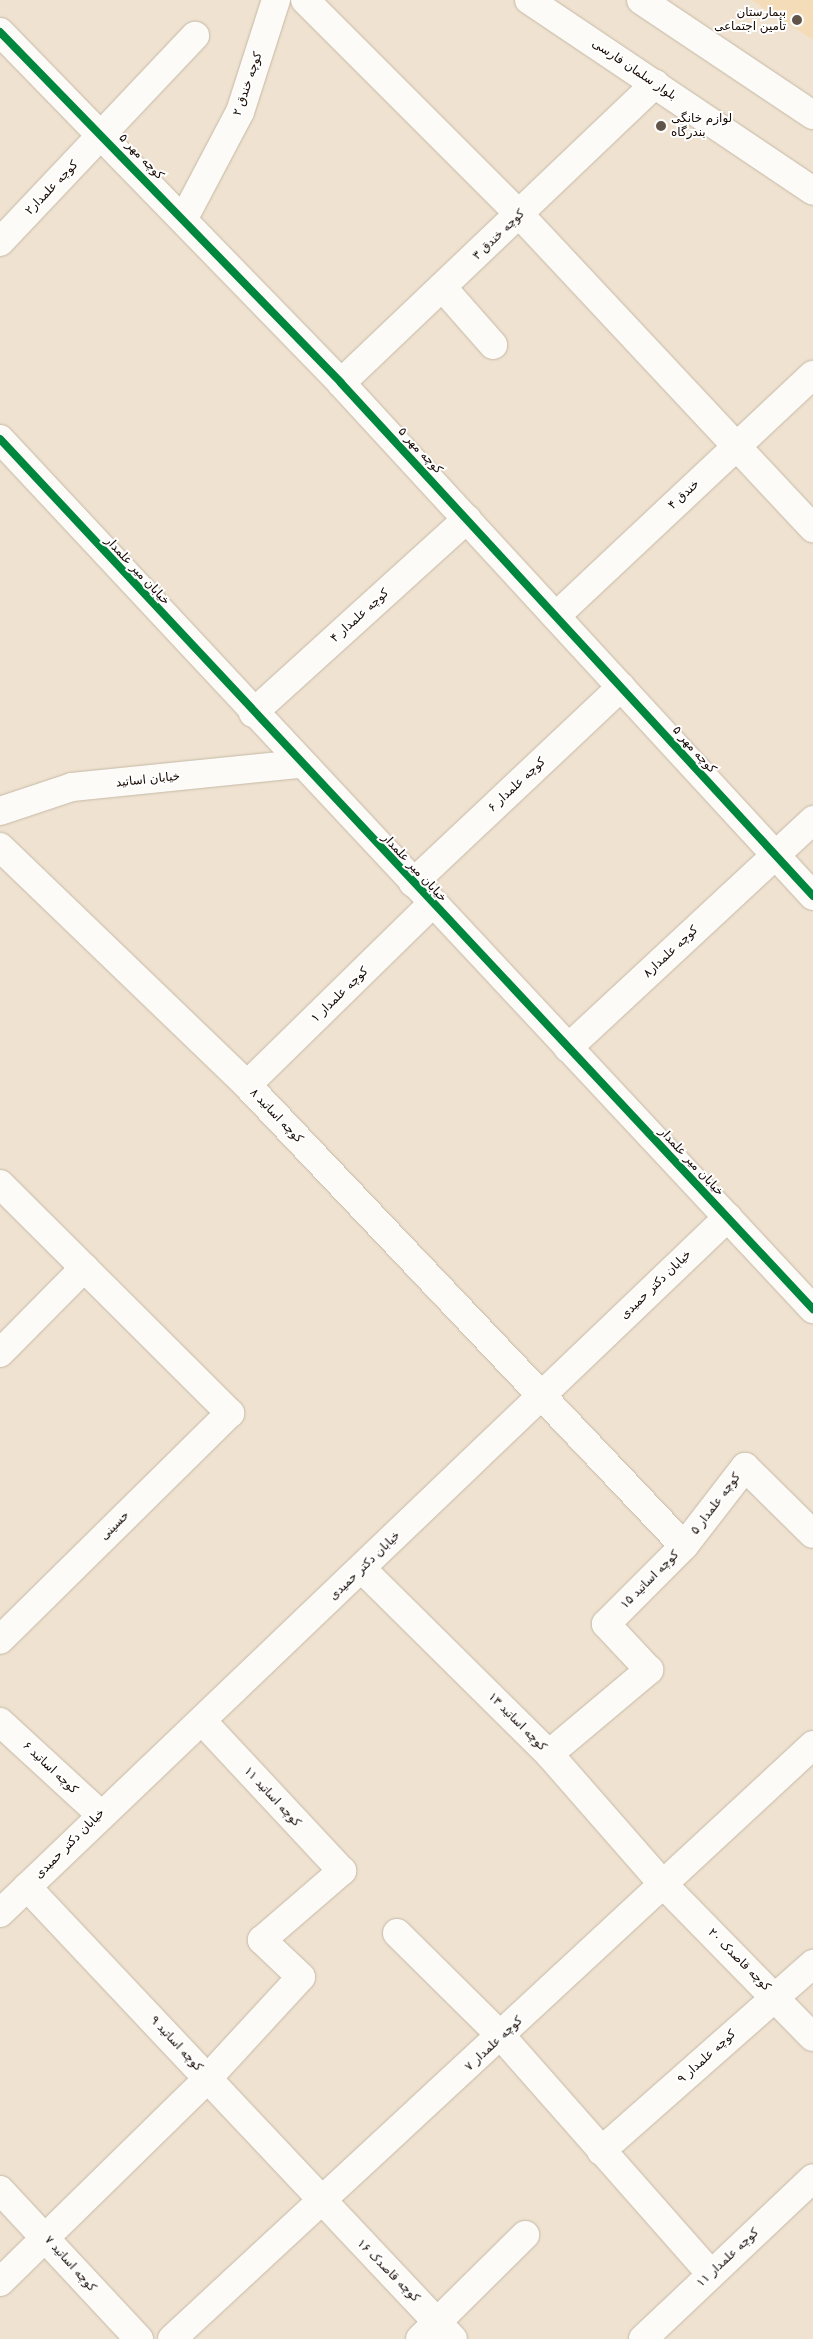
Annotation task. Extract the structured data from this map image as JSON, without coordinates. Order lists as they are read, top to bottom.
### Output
{
  "streets": {
    "street": [
      "بلوار سلمان فارسی",
      "کوچه خندق ۲",
      "کوچه مهر ۵",
      "کوچه علمدار۲",
      "کوچه خندق ۳",
      "خندق ۴",
      "خیابان میر علمدار",
      "کوچه علمدار ۴",
      "خیابان اساتید",
      "کوچه علمدار ۶",
      "کوچه علمدار۸",
      "کوچه علمدار ۱",
      "کوچه اساتید ۸",
      "خیابان دکتر حمیدی",
      "کوچه علمدار ۵",
      "حسینی",
      "کوچه اساتید ۱۵",
      "کوچه اساتید ۱۳",
      "کوچه اساتید ۶",
      "کوچه اساتید ۱۱",
      "کوچه قاصدک ۲۰",
      "کوچه اساتید ۹",
      "کوچه علمدار ۷",
      "کوچه علمدار ۹",
      "کوچه علمدار ۱۱",
      "کوچه اساتید ۷",
      "کوچه قاصدک ۱۶"
    ]
  },
  "crossings": [
    ["بلوار سلمان فارسی", "کوچه خندق ۳"],
    ["کوچه خندق ۲", "کوچه مهر ۵"],
    ["کوچه مهر ۵", "کوچه علمدار۲"],
    ["کوچه مهر ۵", "کوچه خندق ۳"],
    ["کوچه مهر ۵", "خندق ۴"],
    ["کوچه مهر ۵", "کوچه علمدار ۴"],
    ["کوچه مهر ۵", "کوچه علمدار ۶"],
    ["کوچه مهر ۵", "کوچه علمدار۸"],
    ["خیابان میر علمدار", "کوچه علمدار ۴"],
    ["خیابان میر علمدار", "خیابان اساتید"],
    ["خیابان میر علمدار", "کوچه علمدار ۶"],
    ["خیابان میر علمدار", "کوچه علمدار۸"],
    ["خیابان میر علمدار", "کوچه علمدار ۱"],
    ["خیابان میر علمدار", "خیابان دکتر حمیدی"],
    ["کوچه علمدار ۱", "کوچه اساتید ۸"],
    ["کوچه اساتید ۸", "خیابان دکتر حمیدی"],
    ["کوچه اساتید ۸", "کوچه اساتید ۱۵"],
    ["خیابان دکتر حمیدی", "کوچه اساتید ۱۵"],
    ["خیابان دکتر حمیدی", "کوچه اساتید ۱۳"],
    ["خیابان دکتر حمیدی", "کوچه اساتید ۶"],
    ["خیابان دکتر حمیدی", "کوچه اساتید ۱۱"],
    ["خیابان دکتر حمیدی", "کوچه اساتید ۹"],
    ["کوچه علمدار ۵", "کوچه اساتید ۱۵"],
    ["کوچه اساتید ۱۵", "کوچه اساتید ۱۳"],
    ["کوچه اساتید ۱۳", "کوچه قاصدک ۲۰"],
    ["کوچه اساتید ۱۳", "کوچه علمدار ۷"],
    ["کوچه اساتید ۱۱", "کوچه اساتید ۹"],
    ["کوچه قاصدک ۲۰", "کوچه علمدار ۷"],
    ["کوچه قاصدک ۲۰", "کوچه علمدار ۹"],
    ["کوچه اساتید ۹", "کوچه علمدار ۷"],
    ["کوچه اساتید ۹", "کوچه قاصدک ۱۶"],
    ["کوچه علمدار ۷", "کوچه قاصدک ۱۶"]
  ],
  "places": ["بیمارستان تأمین اجتماعی", "لوازم خانگی بندرگاه"]
}
